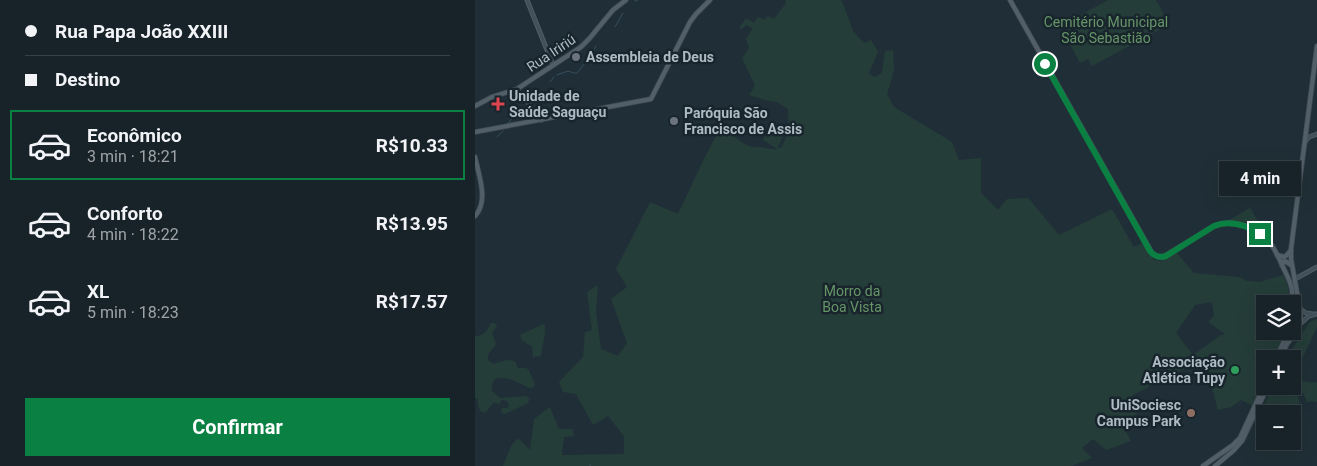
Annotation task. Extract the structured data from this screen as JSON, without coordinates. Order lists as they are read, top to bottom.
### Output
{
  "streets": {
    "main road": ["Rua Iririú"]
  },
  "parks": ["Cemitério Municipal São Sebastião", "Morro da Boa Vista"],
  "places": {
    "other": [
      "Assembleia de Deus",
      "Paróquia São Francisco de Assis",
      "Associação Atlética Tupy",
      "UniSociesc Campus Park"
    ],
    "health": ["Unidade de Saúde Saguaçu"]
  },
  "page": {
    "banner": ["Rua Papa João XXIII", "Destino"],
    "list": [
      {
        "name": "Econômico",
        "note": "3 min · 18:21",
        "value": "R$10.33"
      },
      {
        "name": "Conforto",
        "note": "4 min · 18:22",
        "value": "R$13.95"
      },
      {
        "name": "XL",
        "note": "5 min · 18:23",
        "value": "R$17.57"
      }
    ],
    "bubble": "4 min",
    "map_buttons": ["+", "−"],
    "buttons": "Confirmar"
  }
}
